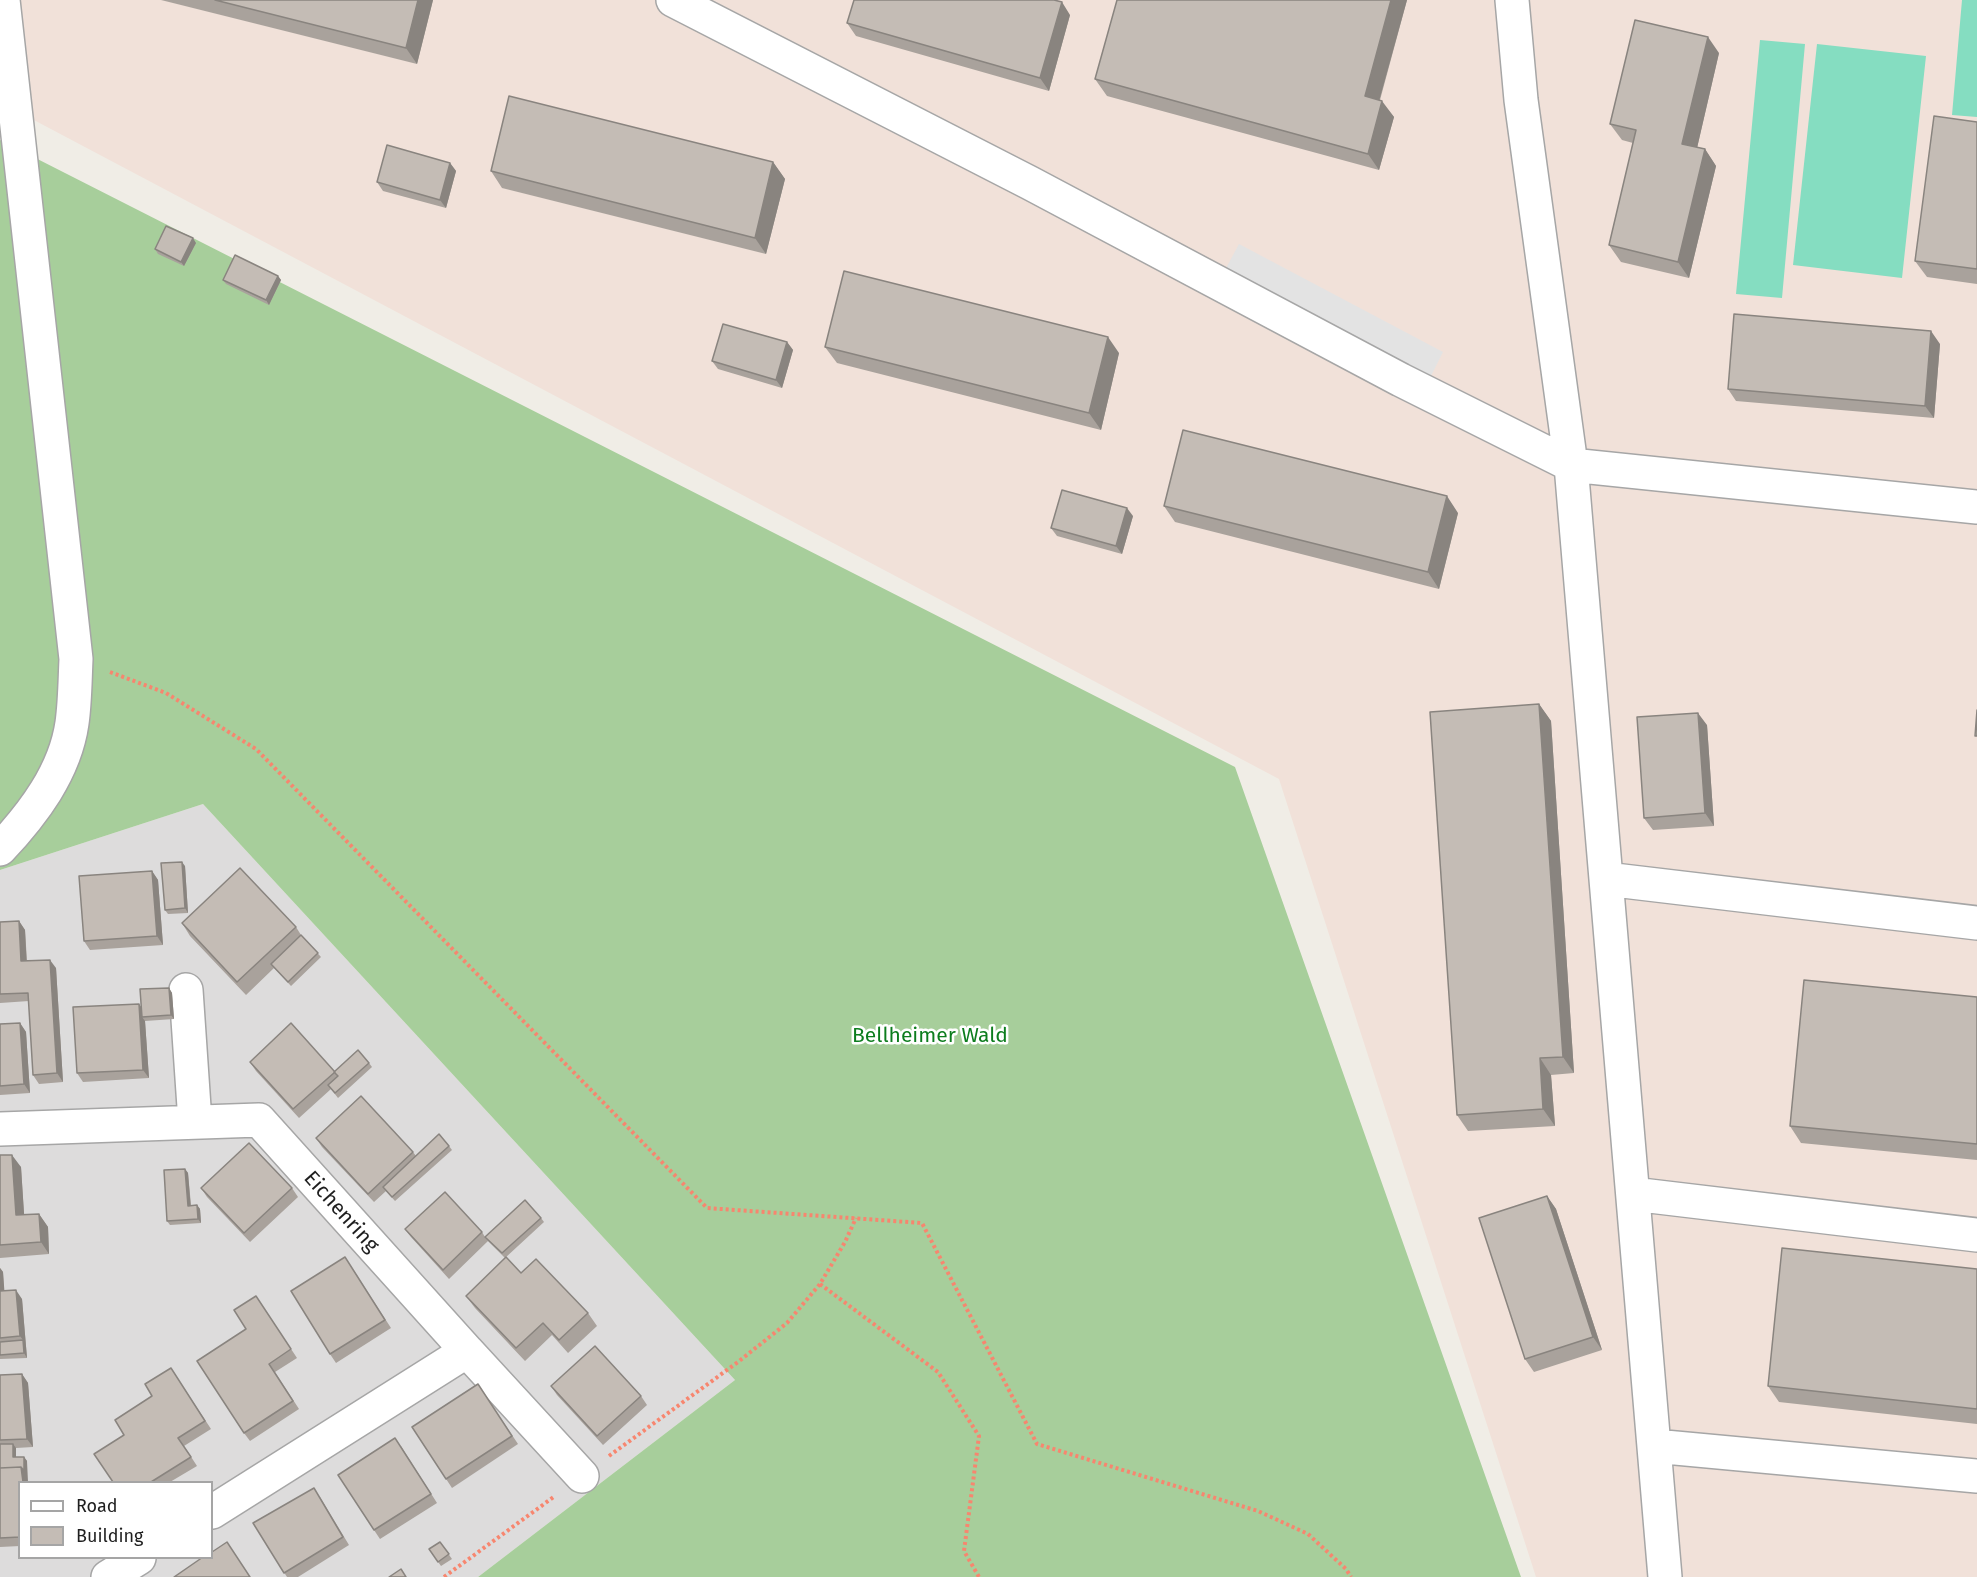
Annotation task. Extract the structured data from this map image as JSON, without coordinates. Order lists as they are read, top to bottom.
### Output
{
  "streets": {
    "street": ["Eichenring"]
  },
  "parks": ["Bellheimer Wald"],
  "legend": ["Road", "Building"]
}
